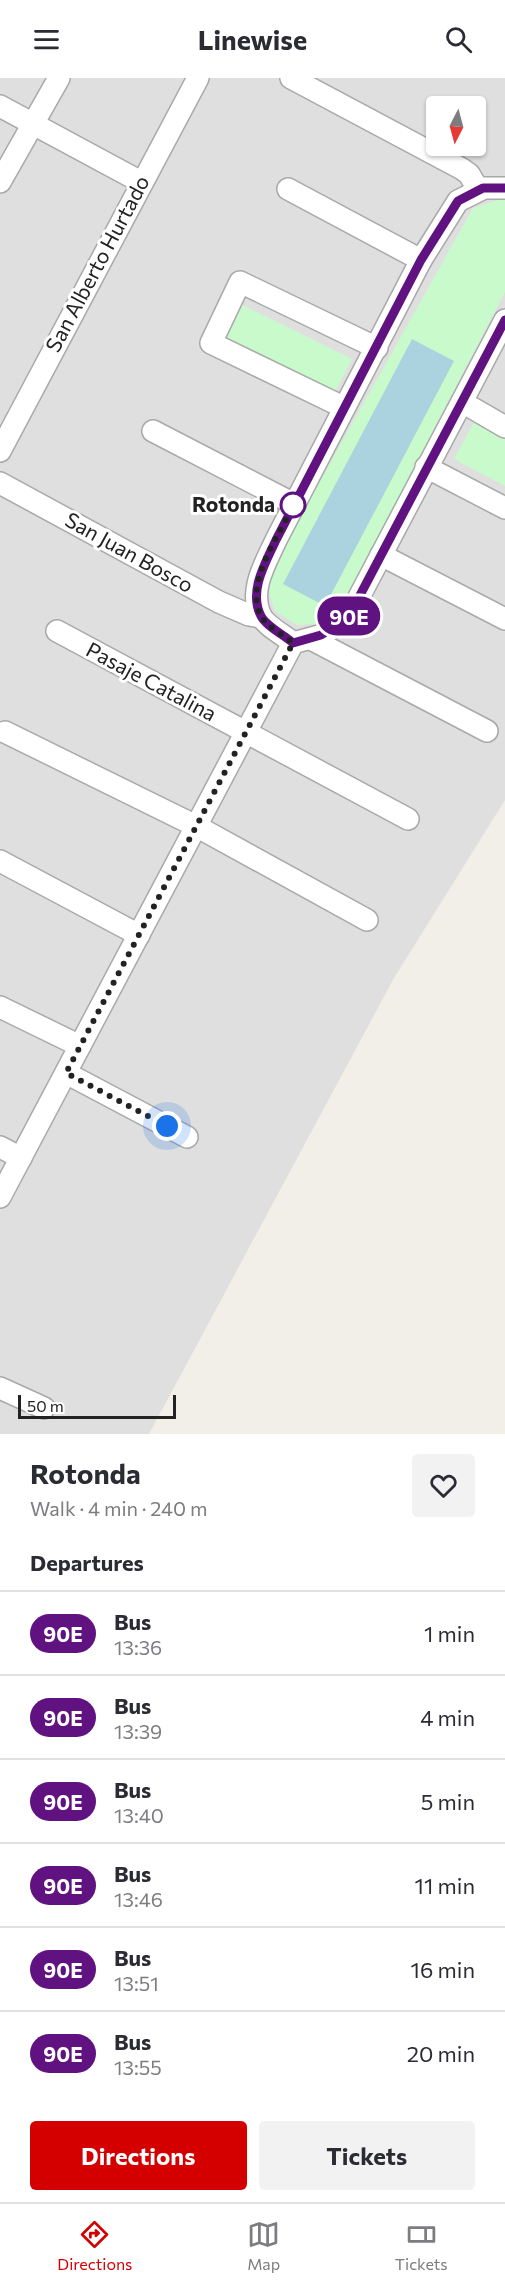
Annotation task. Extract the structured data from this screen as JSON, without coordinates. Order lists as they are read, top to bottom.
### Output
{
  "streets": {
    "street": ["San Alberto Hurtado", "San Juan Bosco", "Pasaje Catalina"]
  },
  "places": ["Rotonda"],
  "lines": ["bus line 90E"],
  "scale_bar": "50 m",
  "north": "bottom",
  "page": {
    "header": "Linewise",
    "on_map": "90E",
    "scale": "50 m",
    "heading": [
      ["Rotonda", "Walk · 4 min · 240 m"],
      "Departures"
    ],
    "list": [
      {
        "mark": "90E",
        "name": "Bus",
        "note": "13:36",
        "value": "1 min"
      },
      {
        "mark": "90E",
        "name": "Bus",
        "note": "13:39",
        "value": "4 min"
      },
      {
        "mark": "90E",
        "name": "Bus",
        "note": "13:40",
        "value": "5 min"
      },
      {
        "mark": "90E",
        "name": "Bus",
        "note": "13:46",
        "value": "11 min"
      },
      {
        "mark": "90E",
        "name": "Bus",
        "note": "13:51",
        "value": "16 min"
      },
      {
        "mark": "90E",
        "name": "Bus",
        "note": "13:55",
        "value": "20 min"
      }
    ],
    "buttons": ["Directions", "Tickets"],
    "tabs": ["Directions", "Map", "Tickets"]
  }
}
